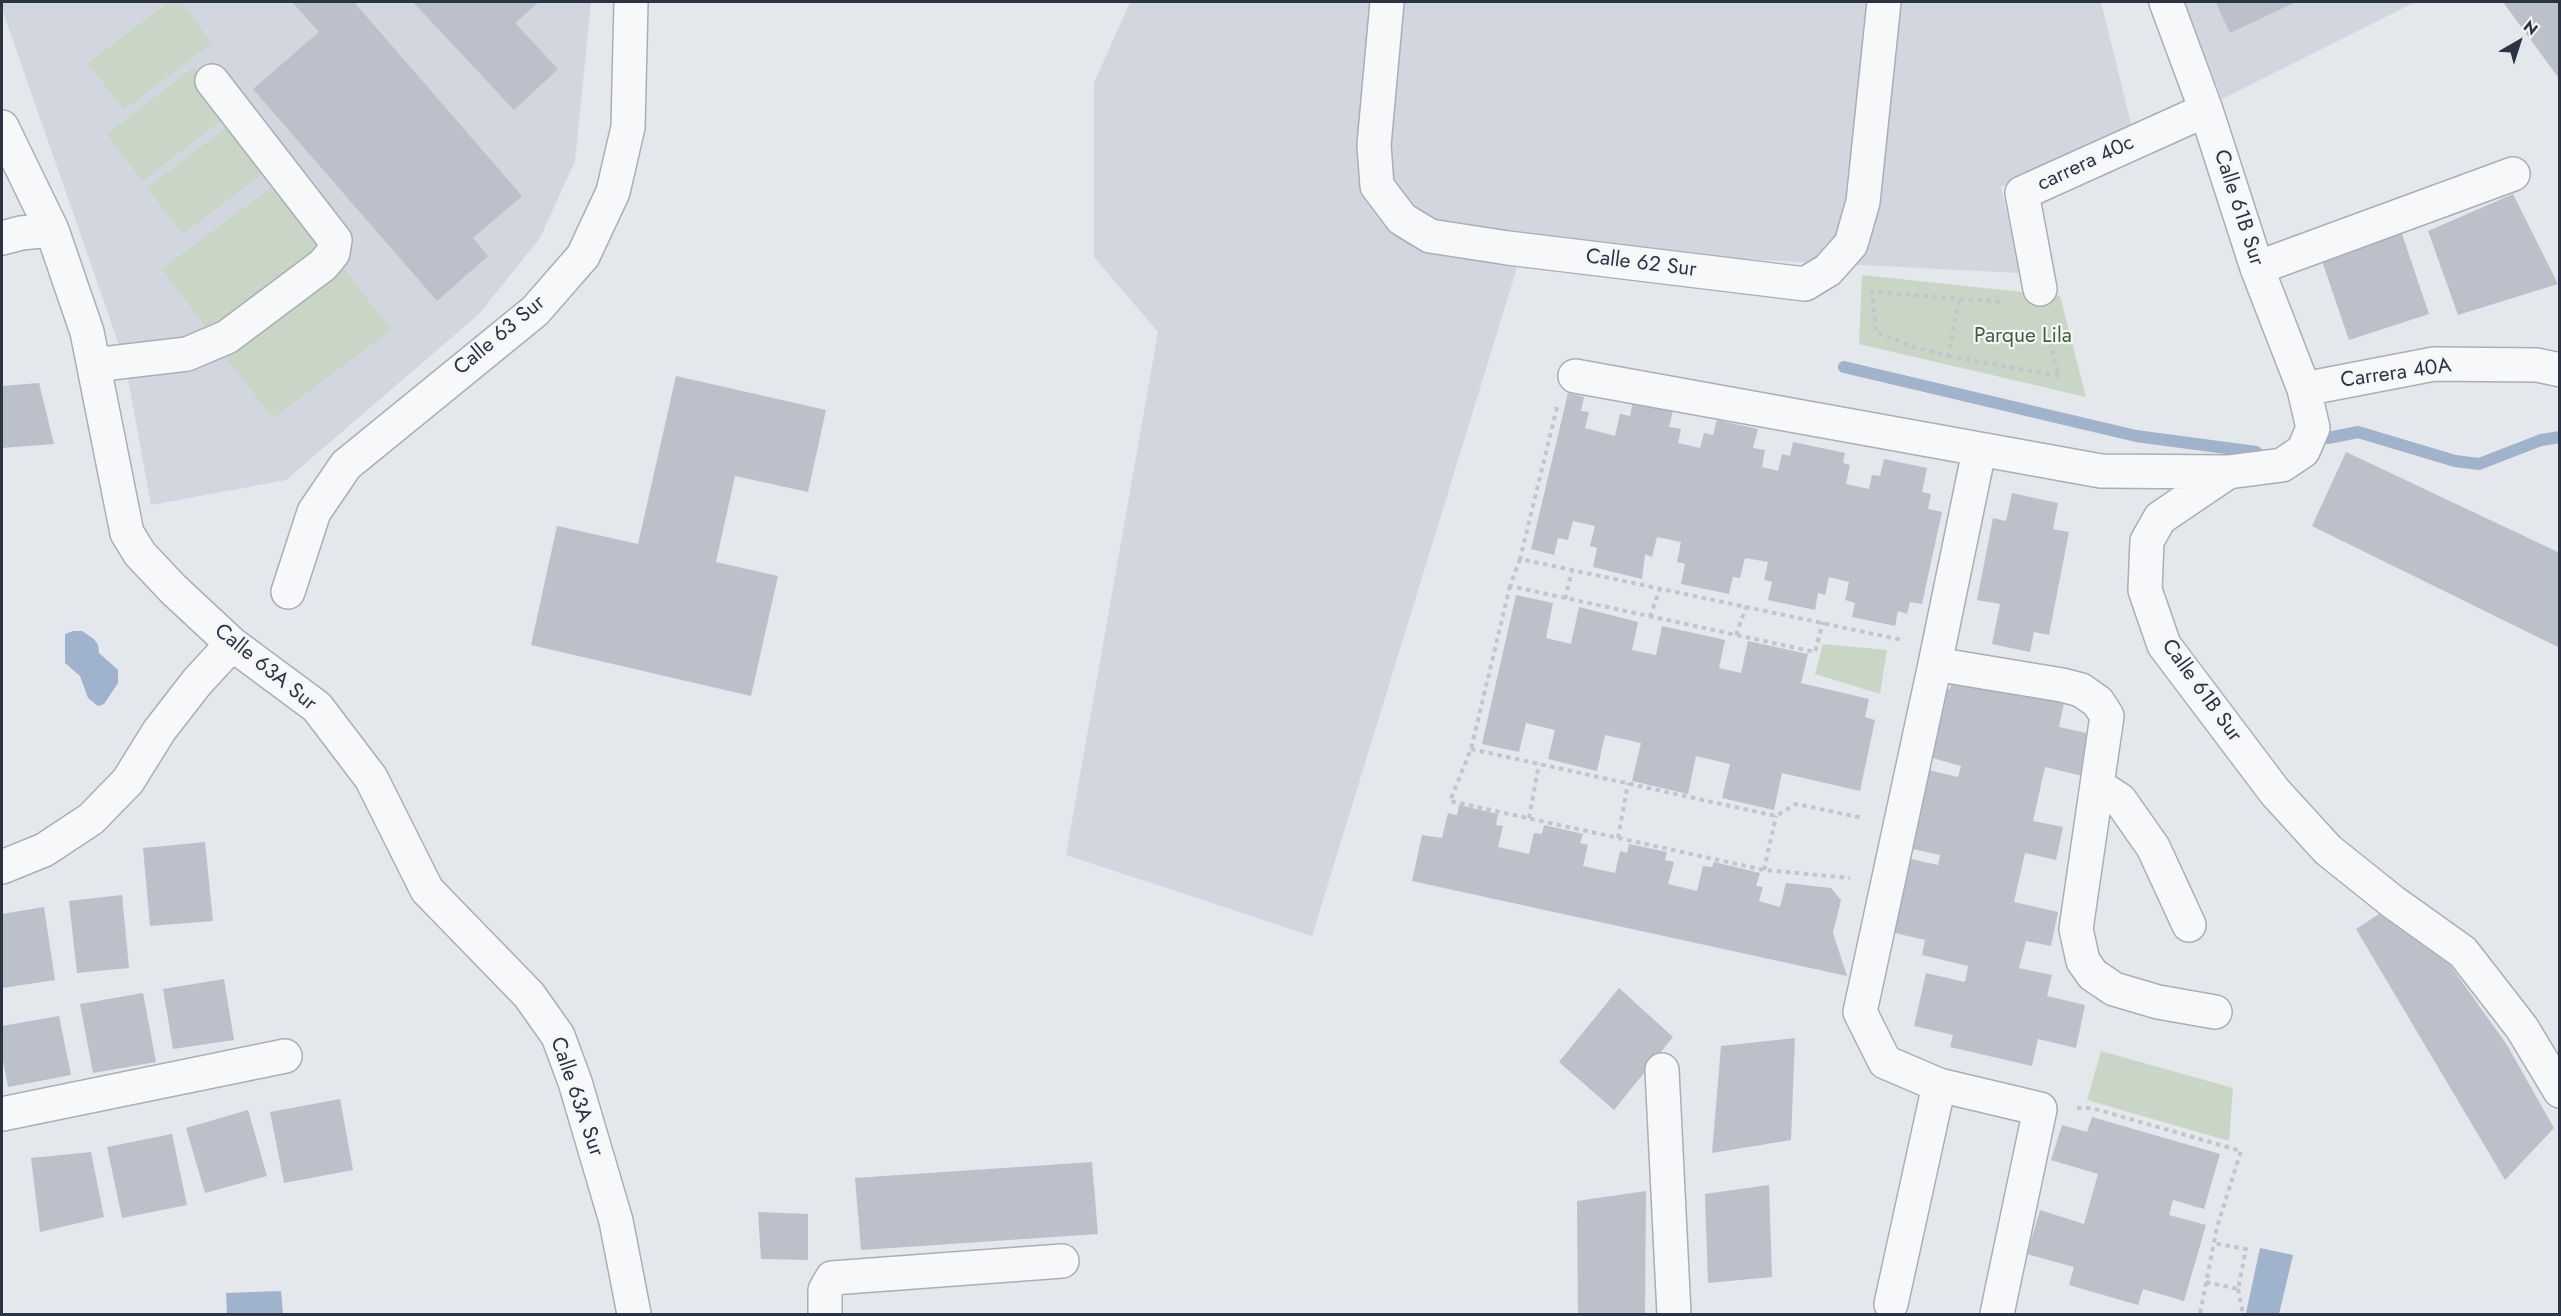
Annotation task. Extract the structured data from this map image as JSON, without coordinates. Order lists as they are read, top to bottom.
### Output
{
  "streets": {
    "street": [
      "carrera 40c",
      "Calle 61B Sur",
      "Calle 62 Sur",
      "Calle 63 Sur",
      "Carrera 40A",
      "Calle 63A Sur"
    ]
  },
  "crossings": [
    ["carrera 40c", "Calle 61B Sur"],
    ["Calle 61B Sur", "Carrera 40A"]
  ],
  "parks": ["Parque Lila"],
  "north": "top right"
}
